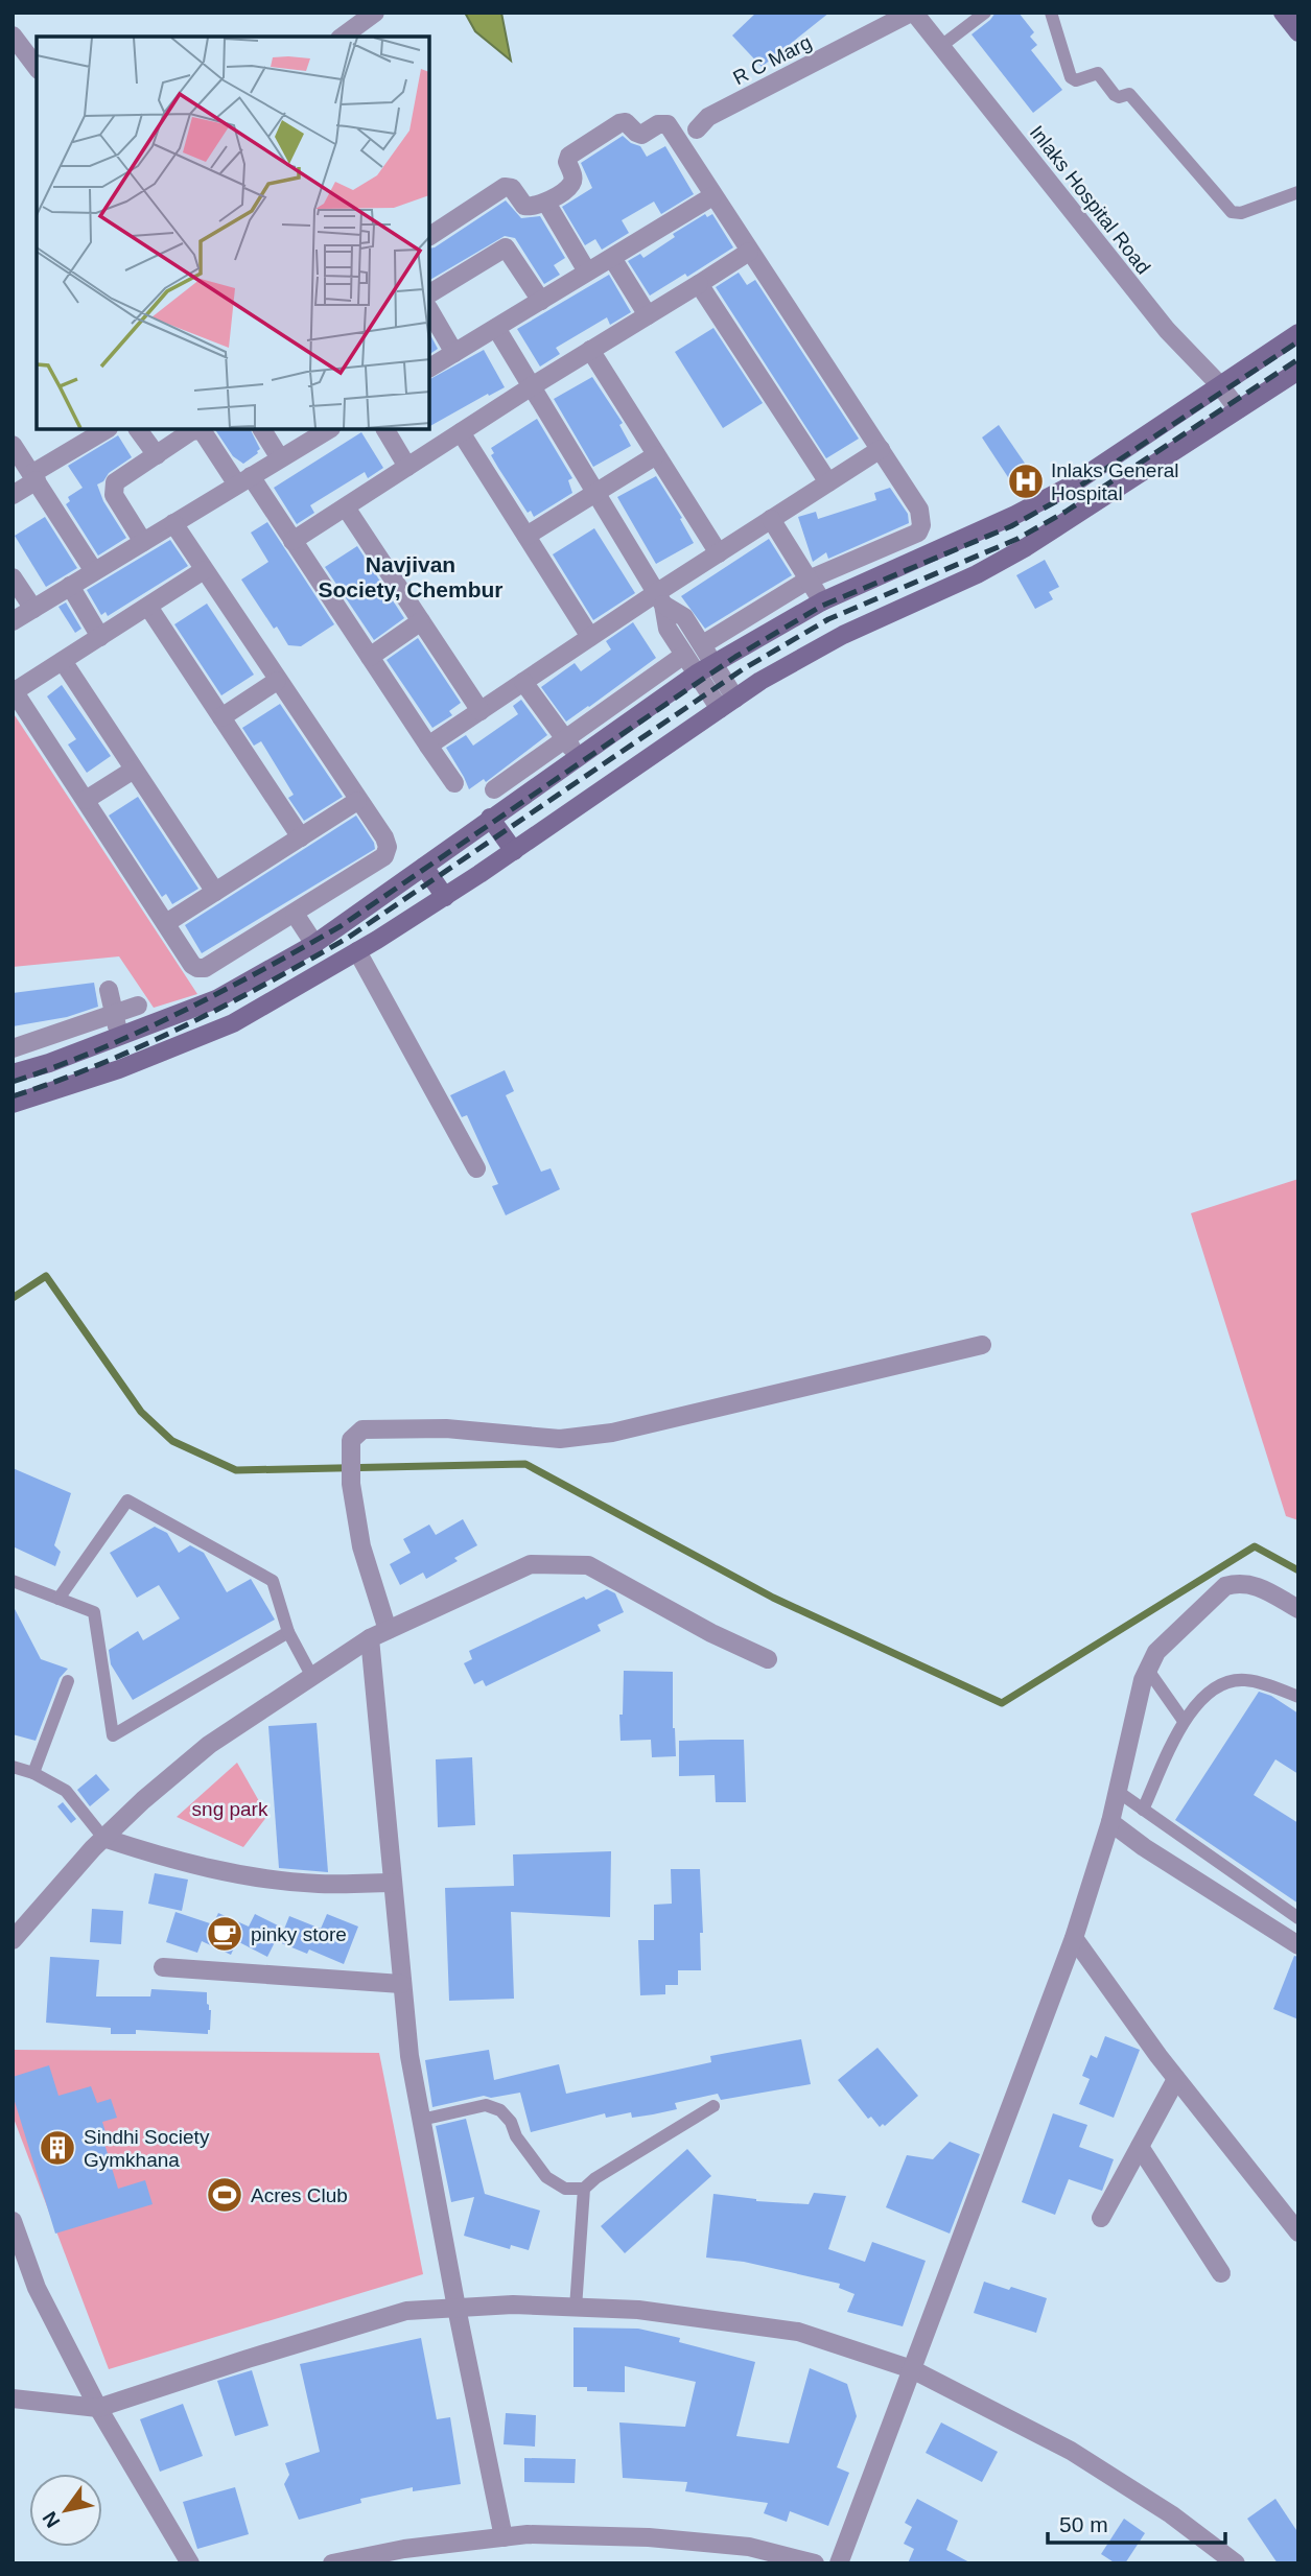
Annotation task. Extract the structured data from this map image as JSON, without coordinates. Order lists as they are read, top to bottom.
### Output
{
  "streets": {
    "street": ["R C Marg", "Inlaks Hospital Road"]
  },
  "crossings": [
    ["R C Marg", "Inlaks Hospital Road"]
  ],
  "districts": ["Navjivan Society, Chembur"],
  "parks": ["sng park"],
  "places": {
    "hospital": ["Inlaks General Hospital"],
    "cafe": ["pinky store"],
    "building": ["Sindhi Society Gymkhana"],
    "sports": ["Acres Club"]
  },
  "scale_bar": "50 m",
  "north": "bottom left"
}
